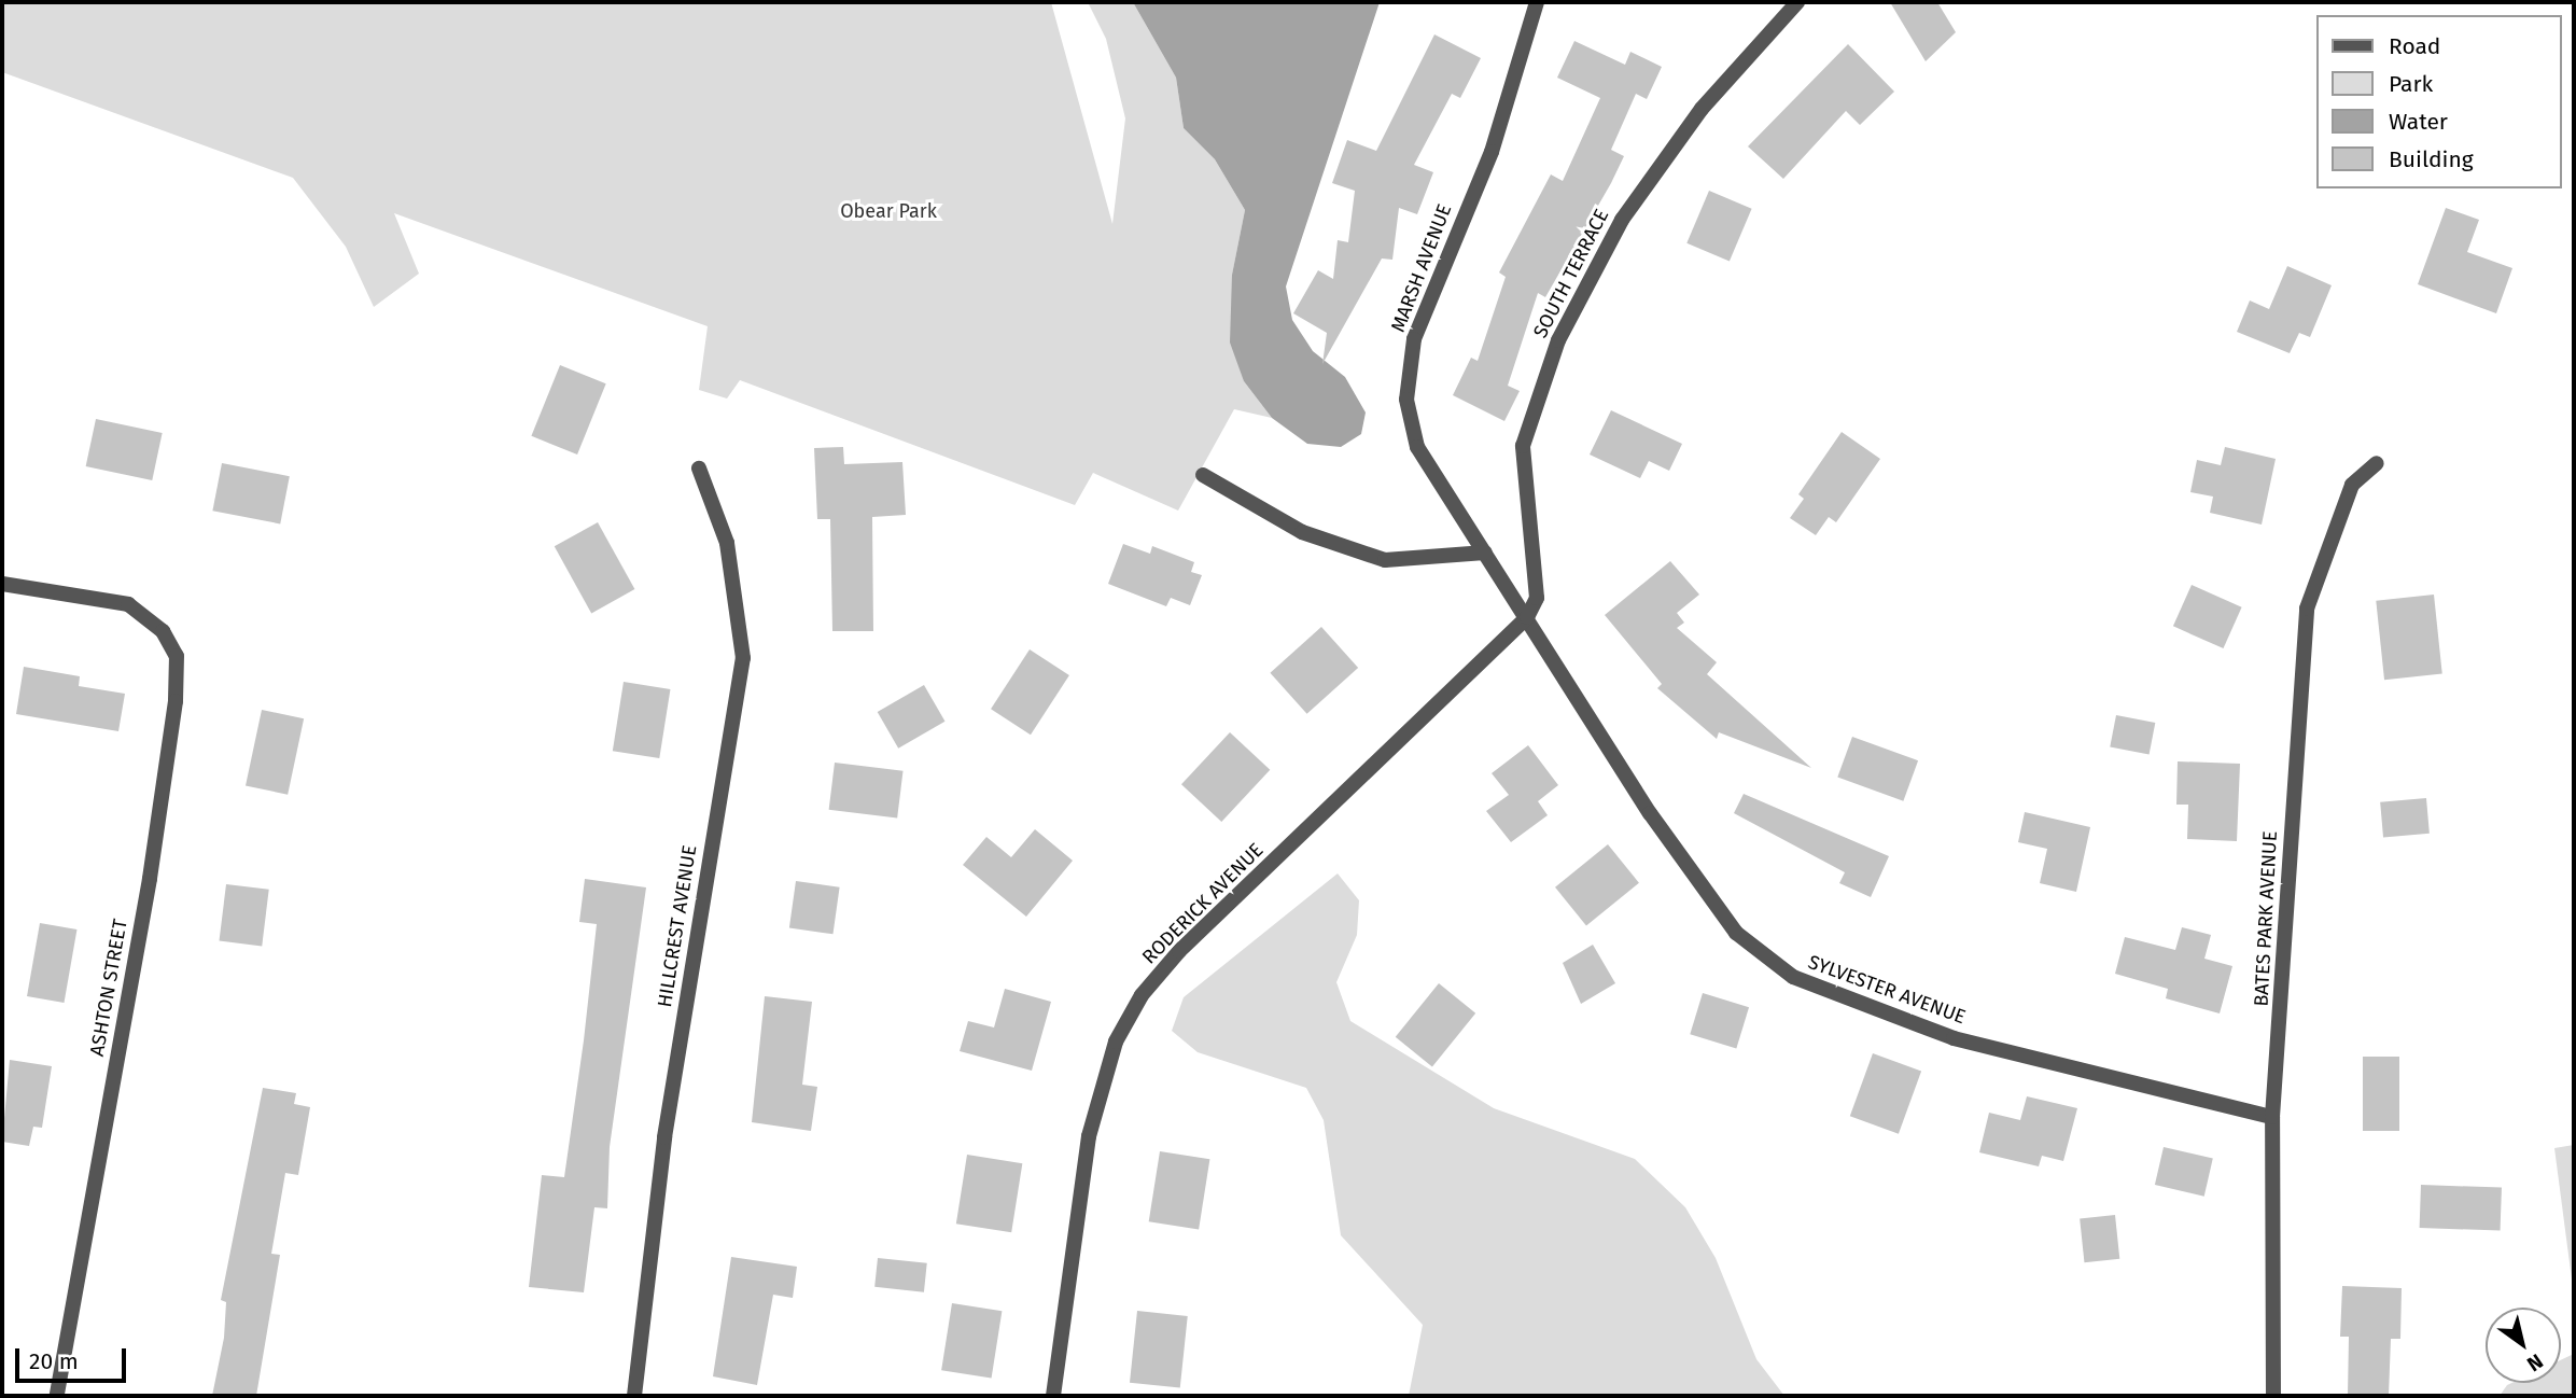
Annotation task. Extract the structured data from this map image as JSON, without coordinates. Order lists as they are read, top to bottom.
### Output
{
  "streets": {
    "street": [
      "MARSH AVENUE",
      "SOUTH TERRACE",
      "RODERICK AVENUE",
      "BATES PARK AVENUE",
      "HILLCREST AVENUE",
      "ASHTON STREET",
      "SYLVESTER AVENUE"
    ]
  },
  "crossings": [
    ["MARSH AVENUE", "SOUTH TERRACE"],
    ["MARSH AVENUE", "RODERICK AVENUE"],
    ["MARSH AVENUE", "SYLVESTER AVENUE"],
    ["SOUTH TERRACE", "RODERICK AVENUE"],
    ["SOUTH TERRACE", "SYLVESTER AVENUE"],
    ["RODERICK AVENUE", "SYLVESTER AVENUE"],
    ["BATES PARK AVENUE", "SYLVESTER AVENUE"]
  ],
  "parks": ["Obear Park"],
  "legend": [
    "Road",
    "Park",
    "Water",
    "Building"
  ],
  "scale_bar": "20 m",
  "north": "bottom right"
}
